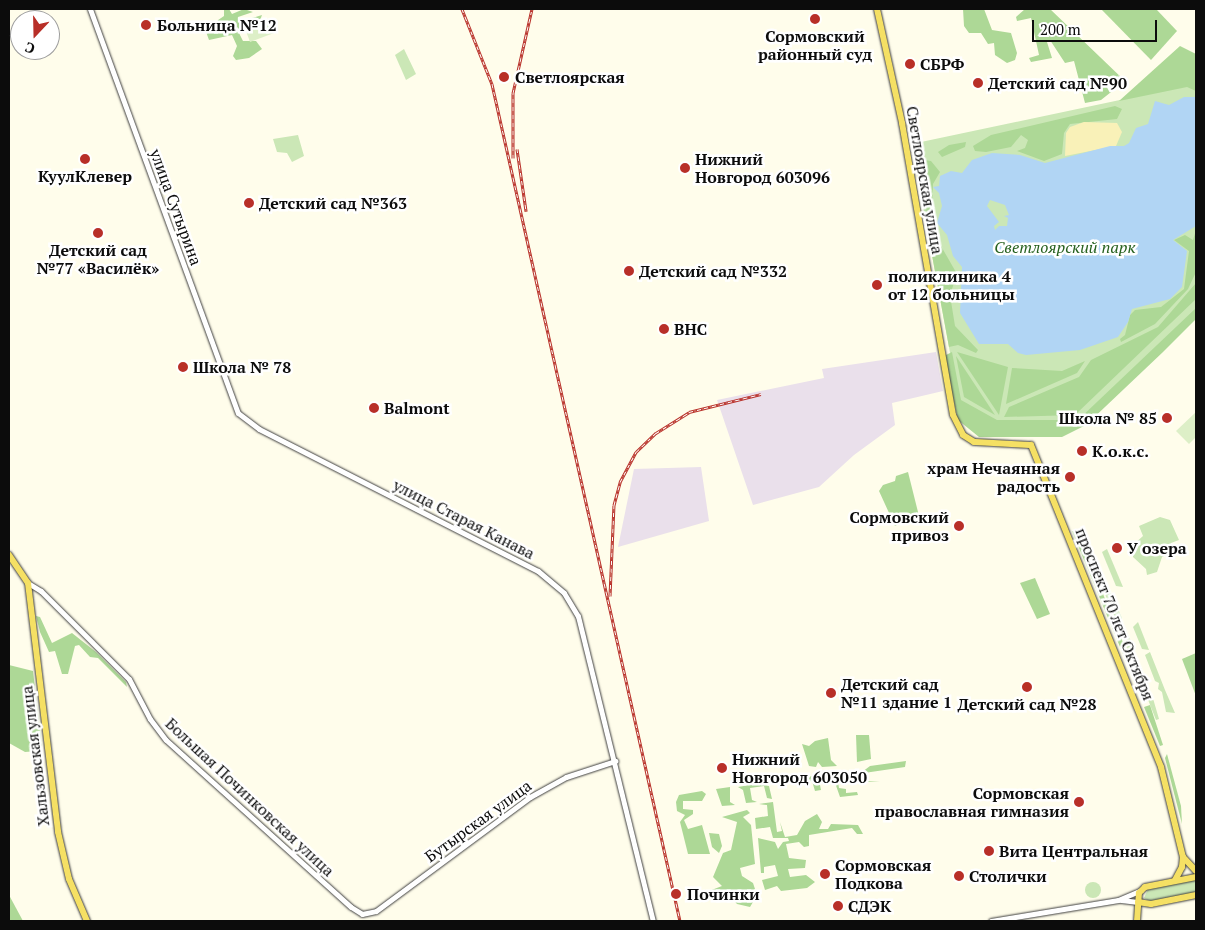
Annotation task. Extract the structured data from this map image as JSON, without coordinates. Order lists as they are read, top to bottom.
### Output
{
  "streets": {
    "main road": ["Светлоярская улица", "проспект 70 лет Октября", "Хальзовская улица"],
    "street": [
      "улица Сутырина",
      "улица Старая Канава",
      "Большая Починковская улица",
      "Бутырская улица"
    ]
  },
  "crossings": [
    ["Светлоярская улица", "проспект 70 лет Октября"],
    ["улица Сутырина", "улица Старая Канава"],
    ["улица Старая Канава", "Бутырская улица"],
    ["Хальзовская улица", "Большая Починковская улица"],
    ["Большая Починковская улица", "Бутырская улица"]
  ],
  "parks": ["Светлоярский парк"],
  "places": [
    "Сормовский районный суд",
    "Больница №12",
    "СБРФ",
    "Светлоярская",
    "Детский сад №90",
    "КуулКлевер",
    "Нижний Новгород 603096",
    "Детский сад №363",
    "Детский сад №77 «Василёк»",
    "Детский сад №332",
    "поликлиника 4 от 12 больницы",
    "ВНС",
    "Школа № 78",
    "Balmont",
    "Школа № 85",
    "К.о.к.с.",
    "храм Нечаянная радость",
    "Сормовский привоз",
    "У озера",
    "Детский сад №28",
    "Детский сад №11 здание 1",
    "Нижний Новгород 603050",
    "Сормовская православная гимназия",
    "Вита Центральная",
    "Сормовская Подкова",
    "Столички",
    "Починки",
    "СДЭК"
  ],
  "scale_bar": "200 m",
  "north": "bottom"
}
